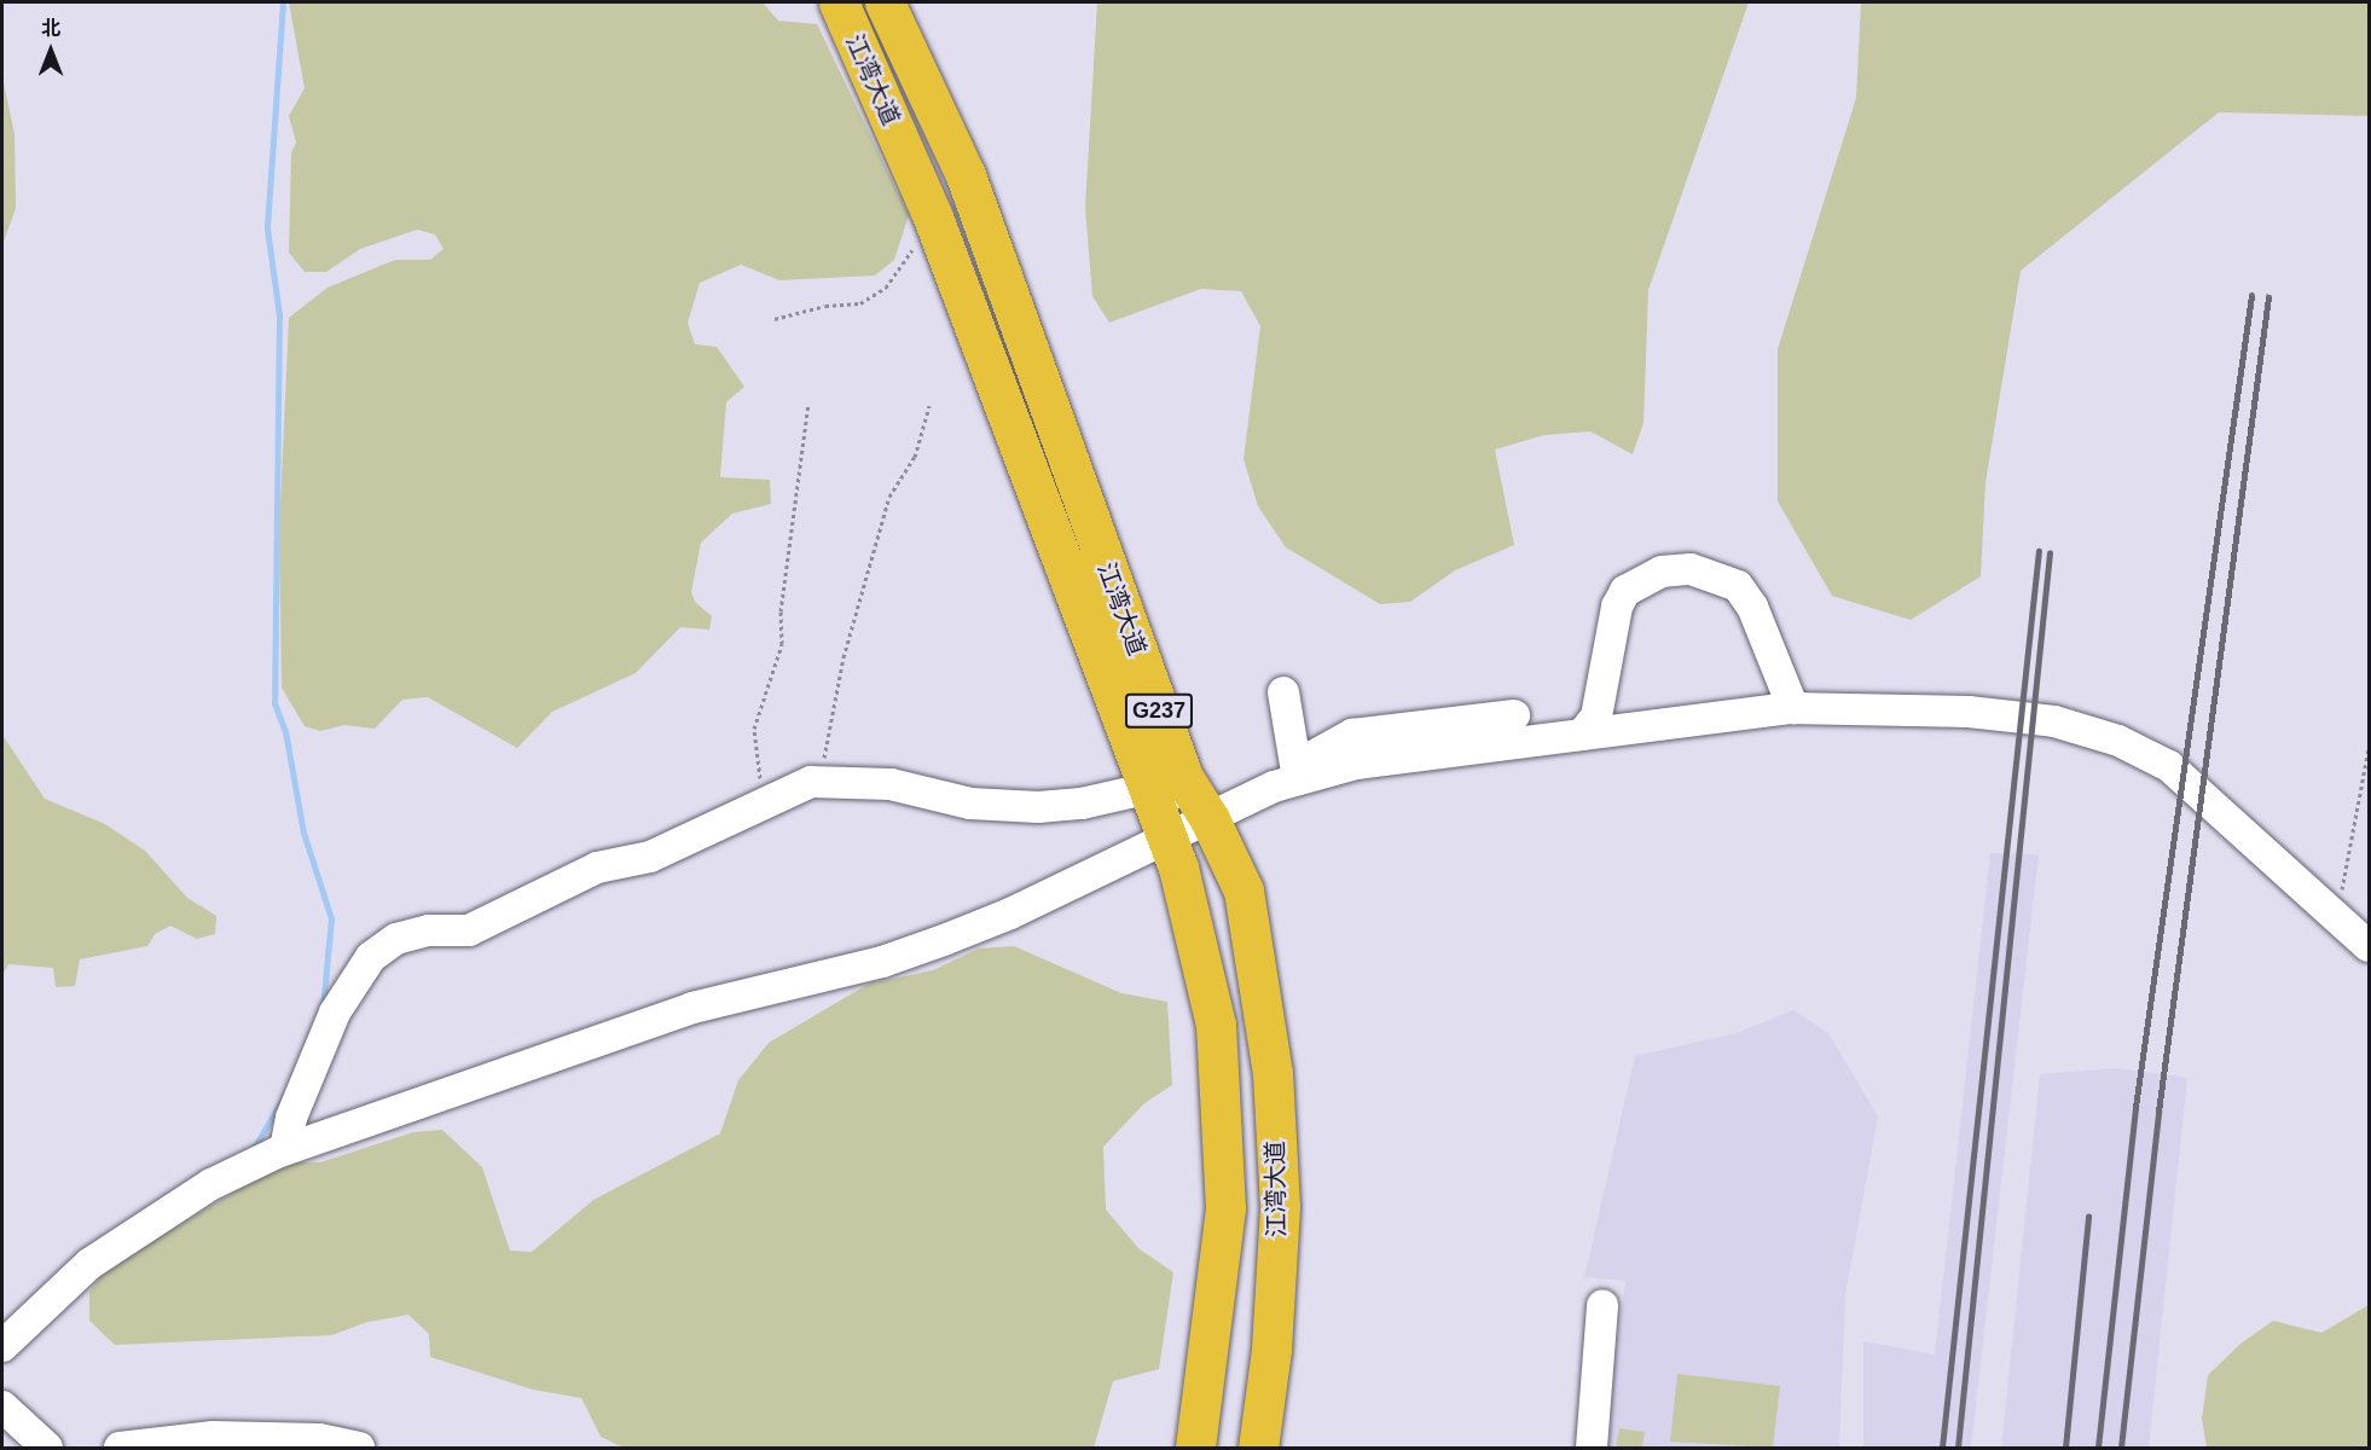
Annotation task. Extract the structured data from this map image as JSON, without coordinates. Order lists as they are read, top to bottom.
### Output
{
  "streets": {
    "highway": ["江湾大道", "G237"]
  },
  "north": "top"
}
